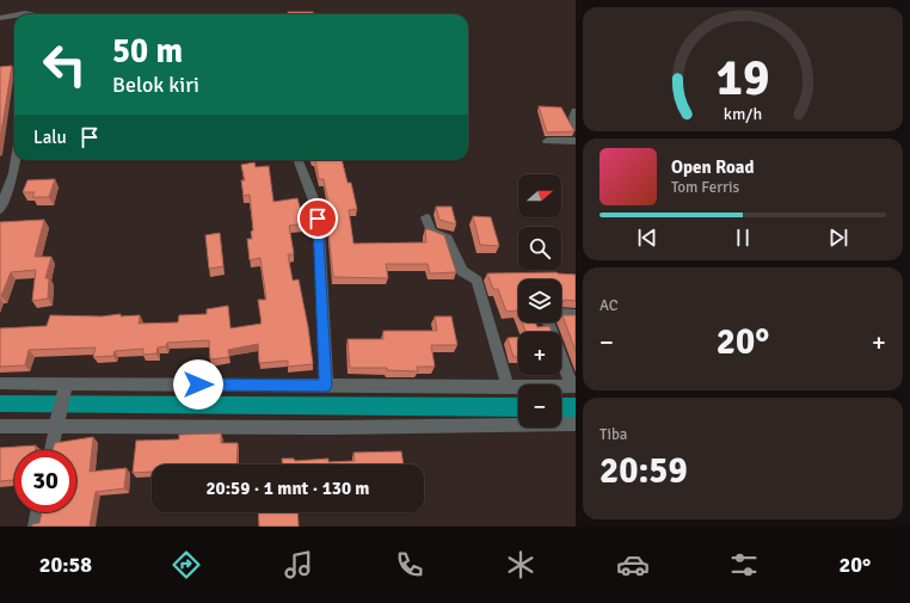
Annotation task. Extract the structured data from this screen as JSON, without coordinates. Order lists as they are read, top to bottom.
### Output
{
  "north": "right",
  "page": {
    "turn": ["50 m", "Belok kiri"],
    "then": "Lalu",
    "song": ["Open Road", "Tom Ferris"],
    "map_buttons": ["+", "−"],
    "tile": [
      "AC",
      ["Tiba", "20:59"]
    ],
    "heat": ["−", "20°", "+"],
    "limit": "30",
    "trip": "20:59 · 1 mnt · 130 m",
    "tabs": ["20:58", "20°"],
    "gauge": ["19", "km/h"]
  }
}
